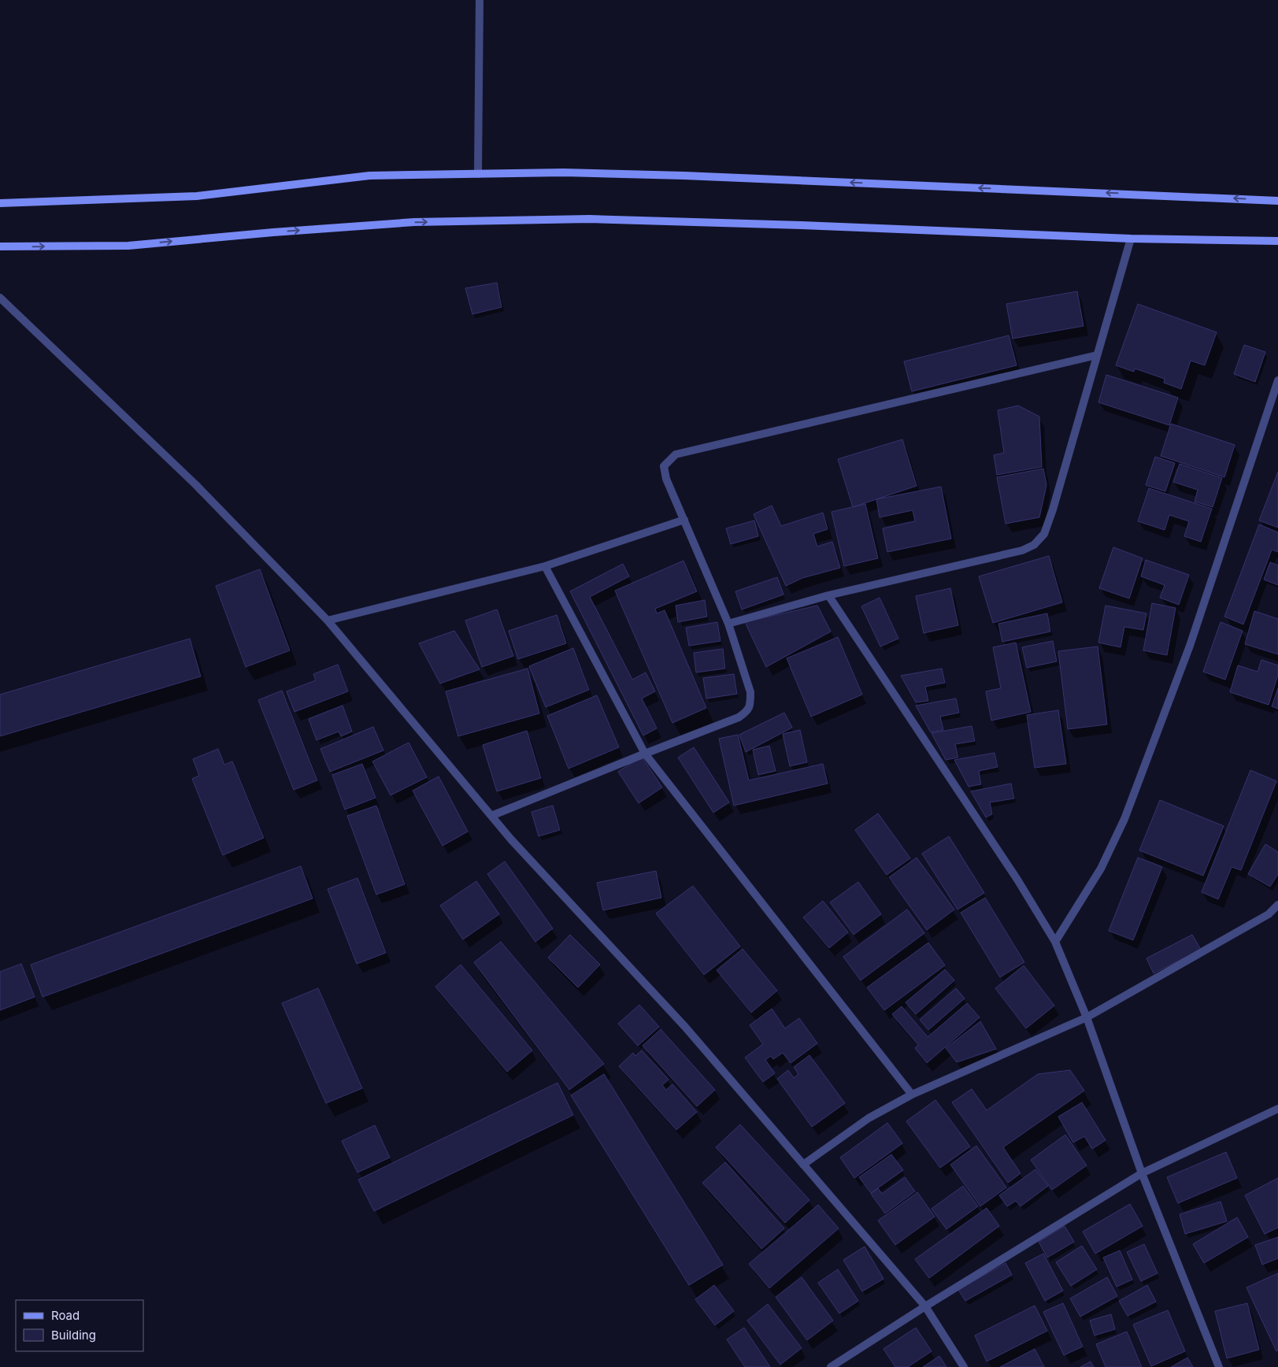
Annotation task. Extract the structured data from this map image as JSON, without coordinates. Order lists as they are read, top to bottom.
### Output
{
  "legend": ["Road", "Building"]
}
